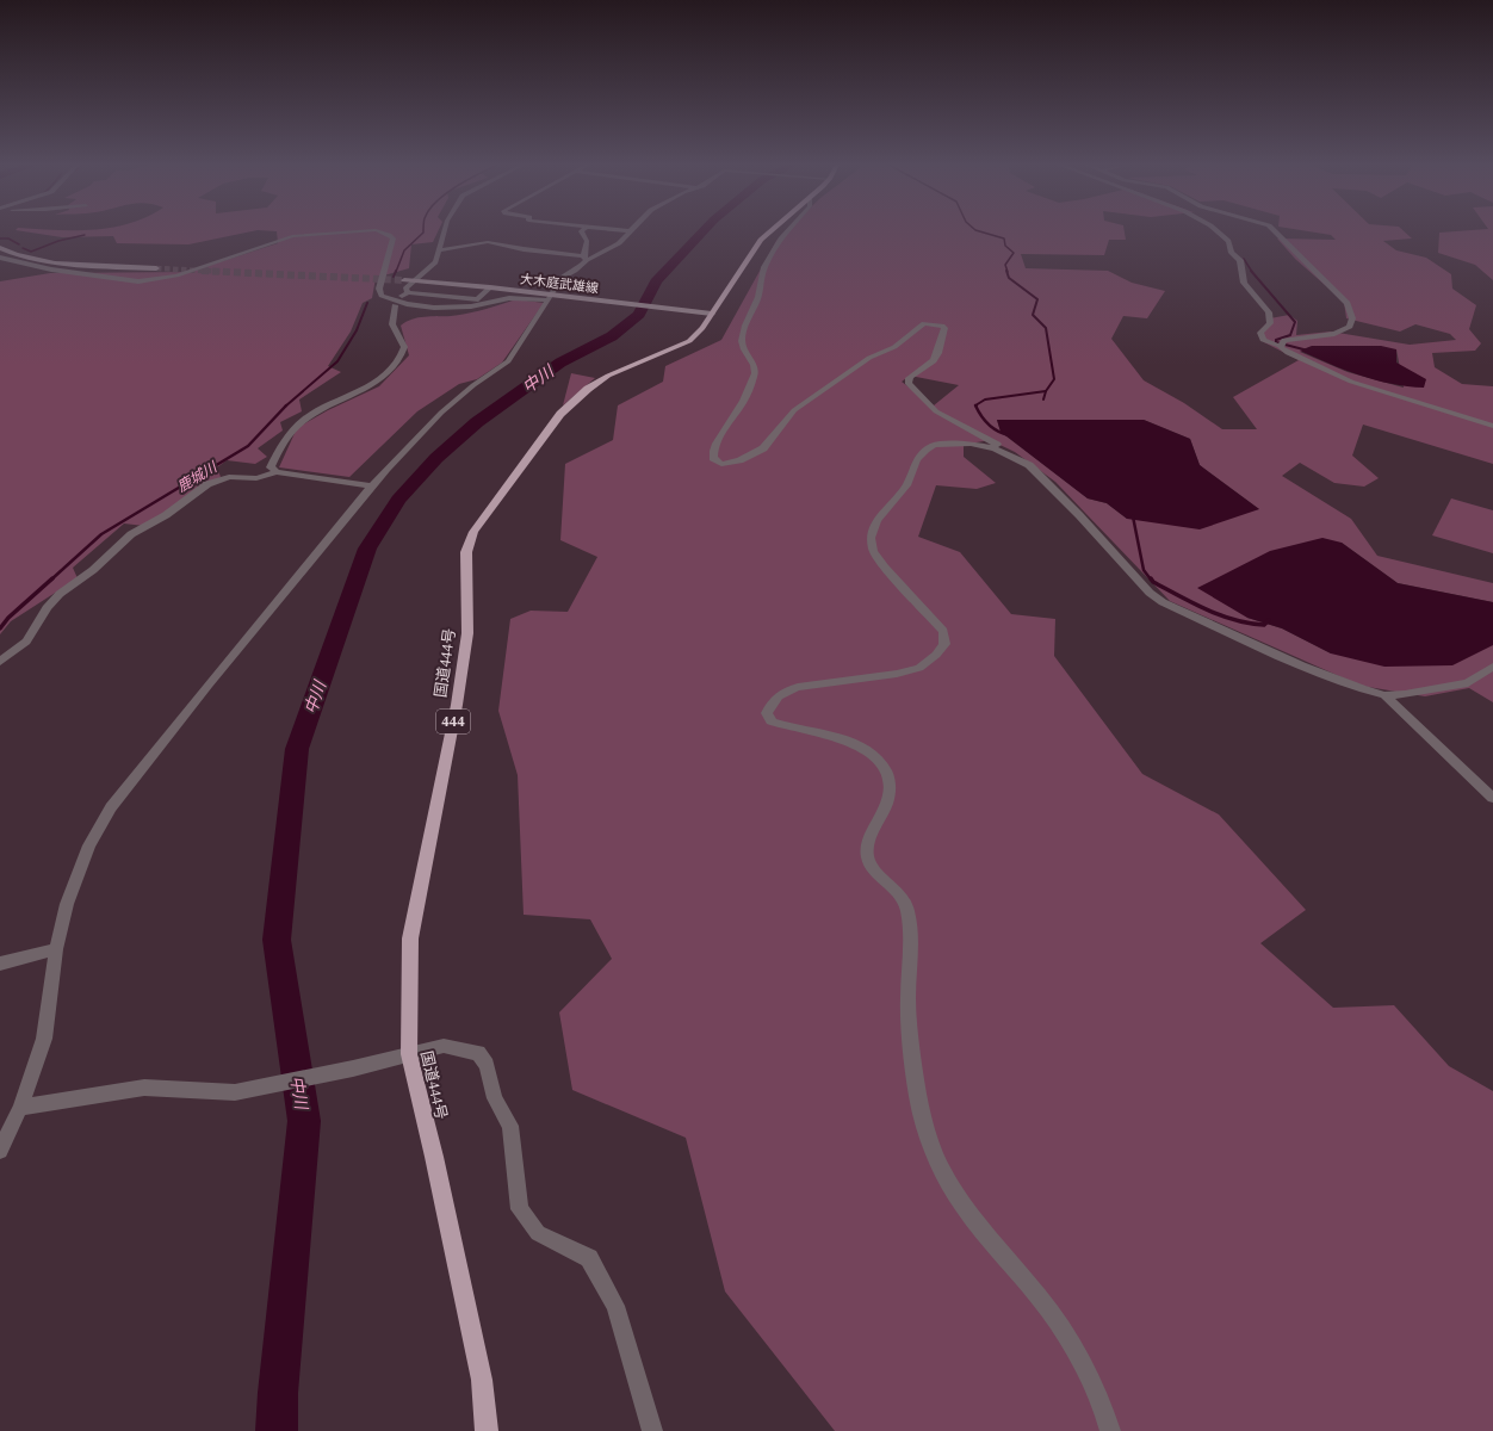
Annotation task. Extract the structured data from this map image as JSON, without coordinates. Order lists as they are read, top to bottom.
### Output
{
  "streets": {
    "highway": ["国道444号", "444"],
    "main road": ["大木庭武雄線"]
  },
  "crossings": [
    ["大木庭武雄線", "国道444号"]
  ],
  "water": ["中川", "鹿城川"]
}
